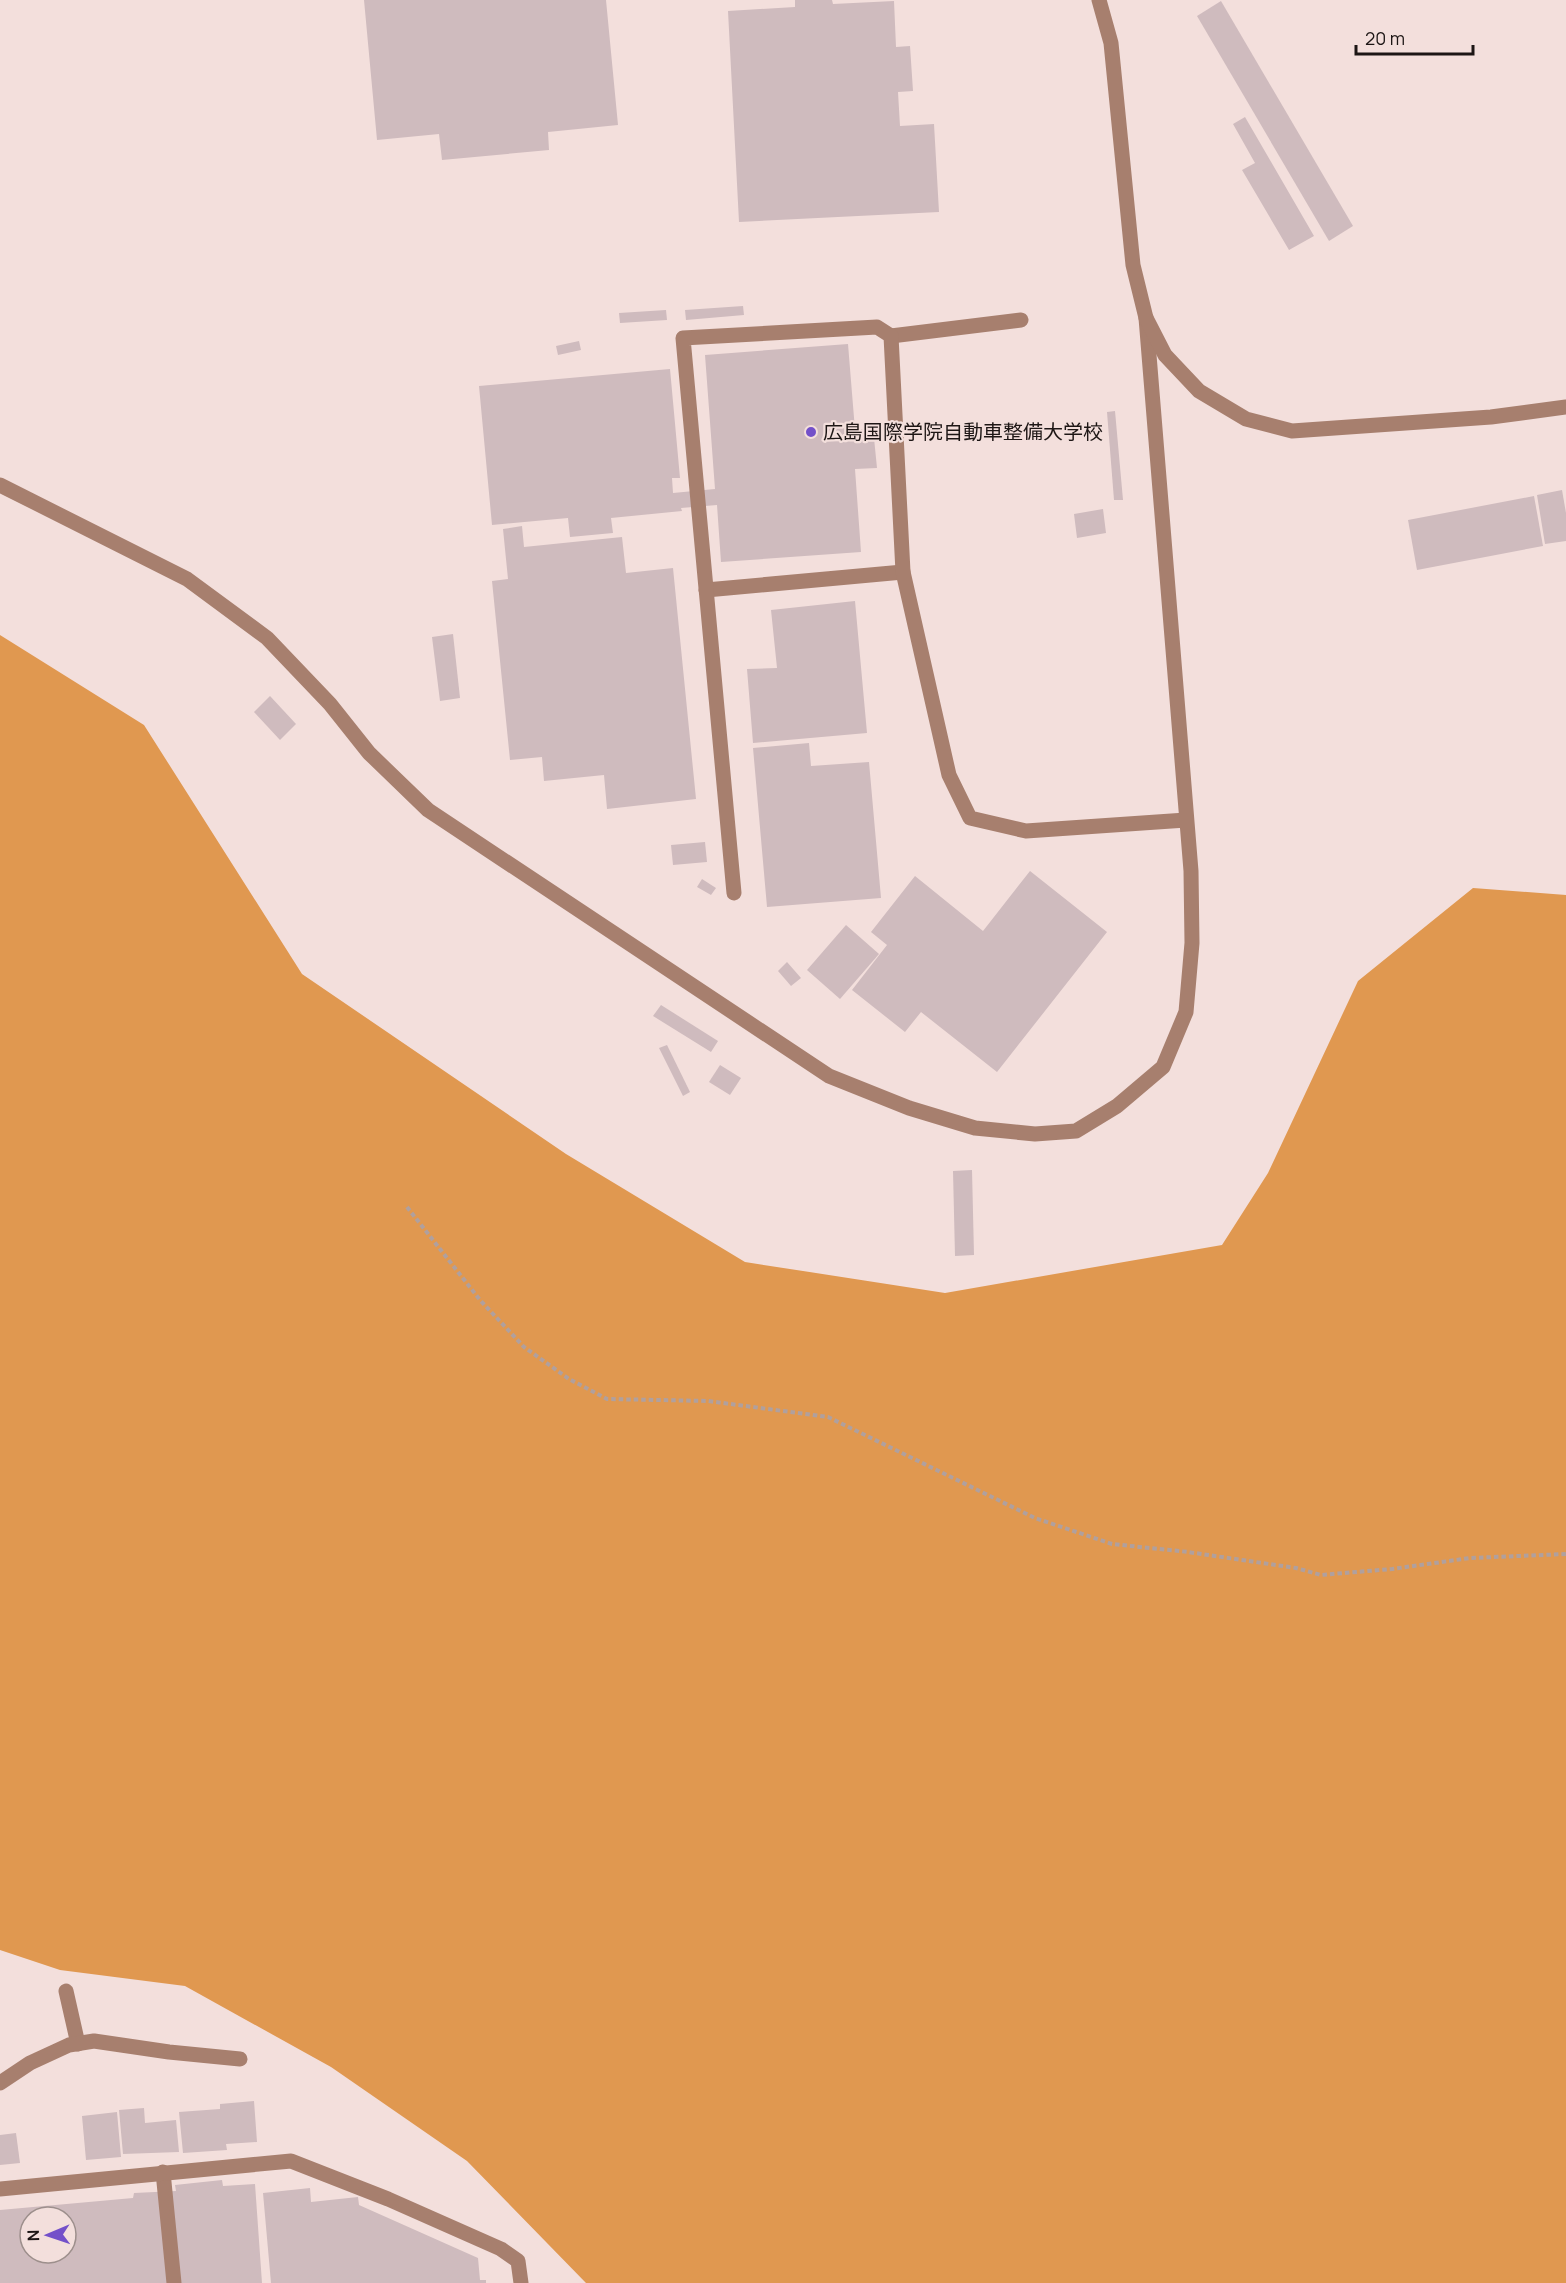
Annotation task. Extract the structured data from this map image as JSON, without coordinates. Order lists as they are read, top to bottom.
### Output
{
  "places": ["広島国際学院自動車整備大学校"],
  "scale_bar": "20 m",
  "north": "left"
}
